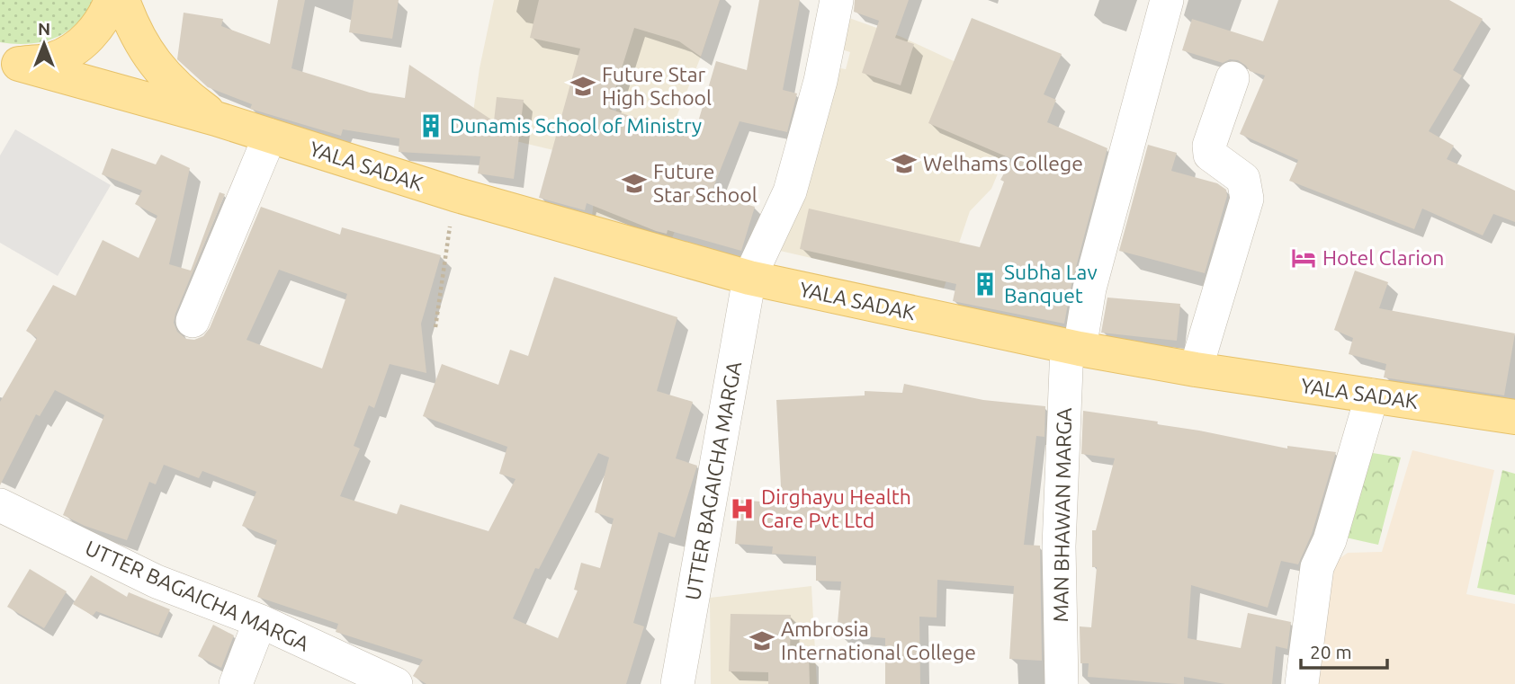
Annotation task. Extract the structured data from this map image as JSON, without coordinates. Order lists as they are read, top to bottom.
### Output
{
  "streets": {
    "main road": ["YALA SADAK"],
    "street": ["UTTER BAGAICHA MARGA", "MAN BHAWAN MARGA"]
  },
  "crossings": [
    ["YALA SADAK", "UTTER BAGAICHA MARGA"],
    ["YALA SADAK", "MAN BHAWAN MARGA"]
  ],
  "places": {
    "school or university": [
      "Future Star High School",
      "Welhams College",
      "Future Star School",
      "Ambrosia International College"
    ],
    "building": ["Dunamis School of Ministry", "Subha Lav Banquet"],
    "hotel": ["Hotel Clarion"],
    "hospital": ["Dirghayu Health Care Pvt Ltd"]
  },
  "scale_bar": "20 m",
  "north": "top"
}
